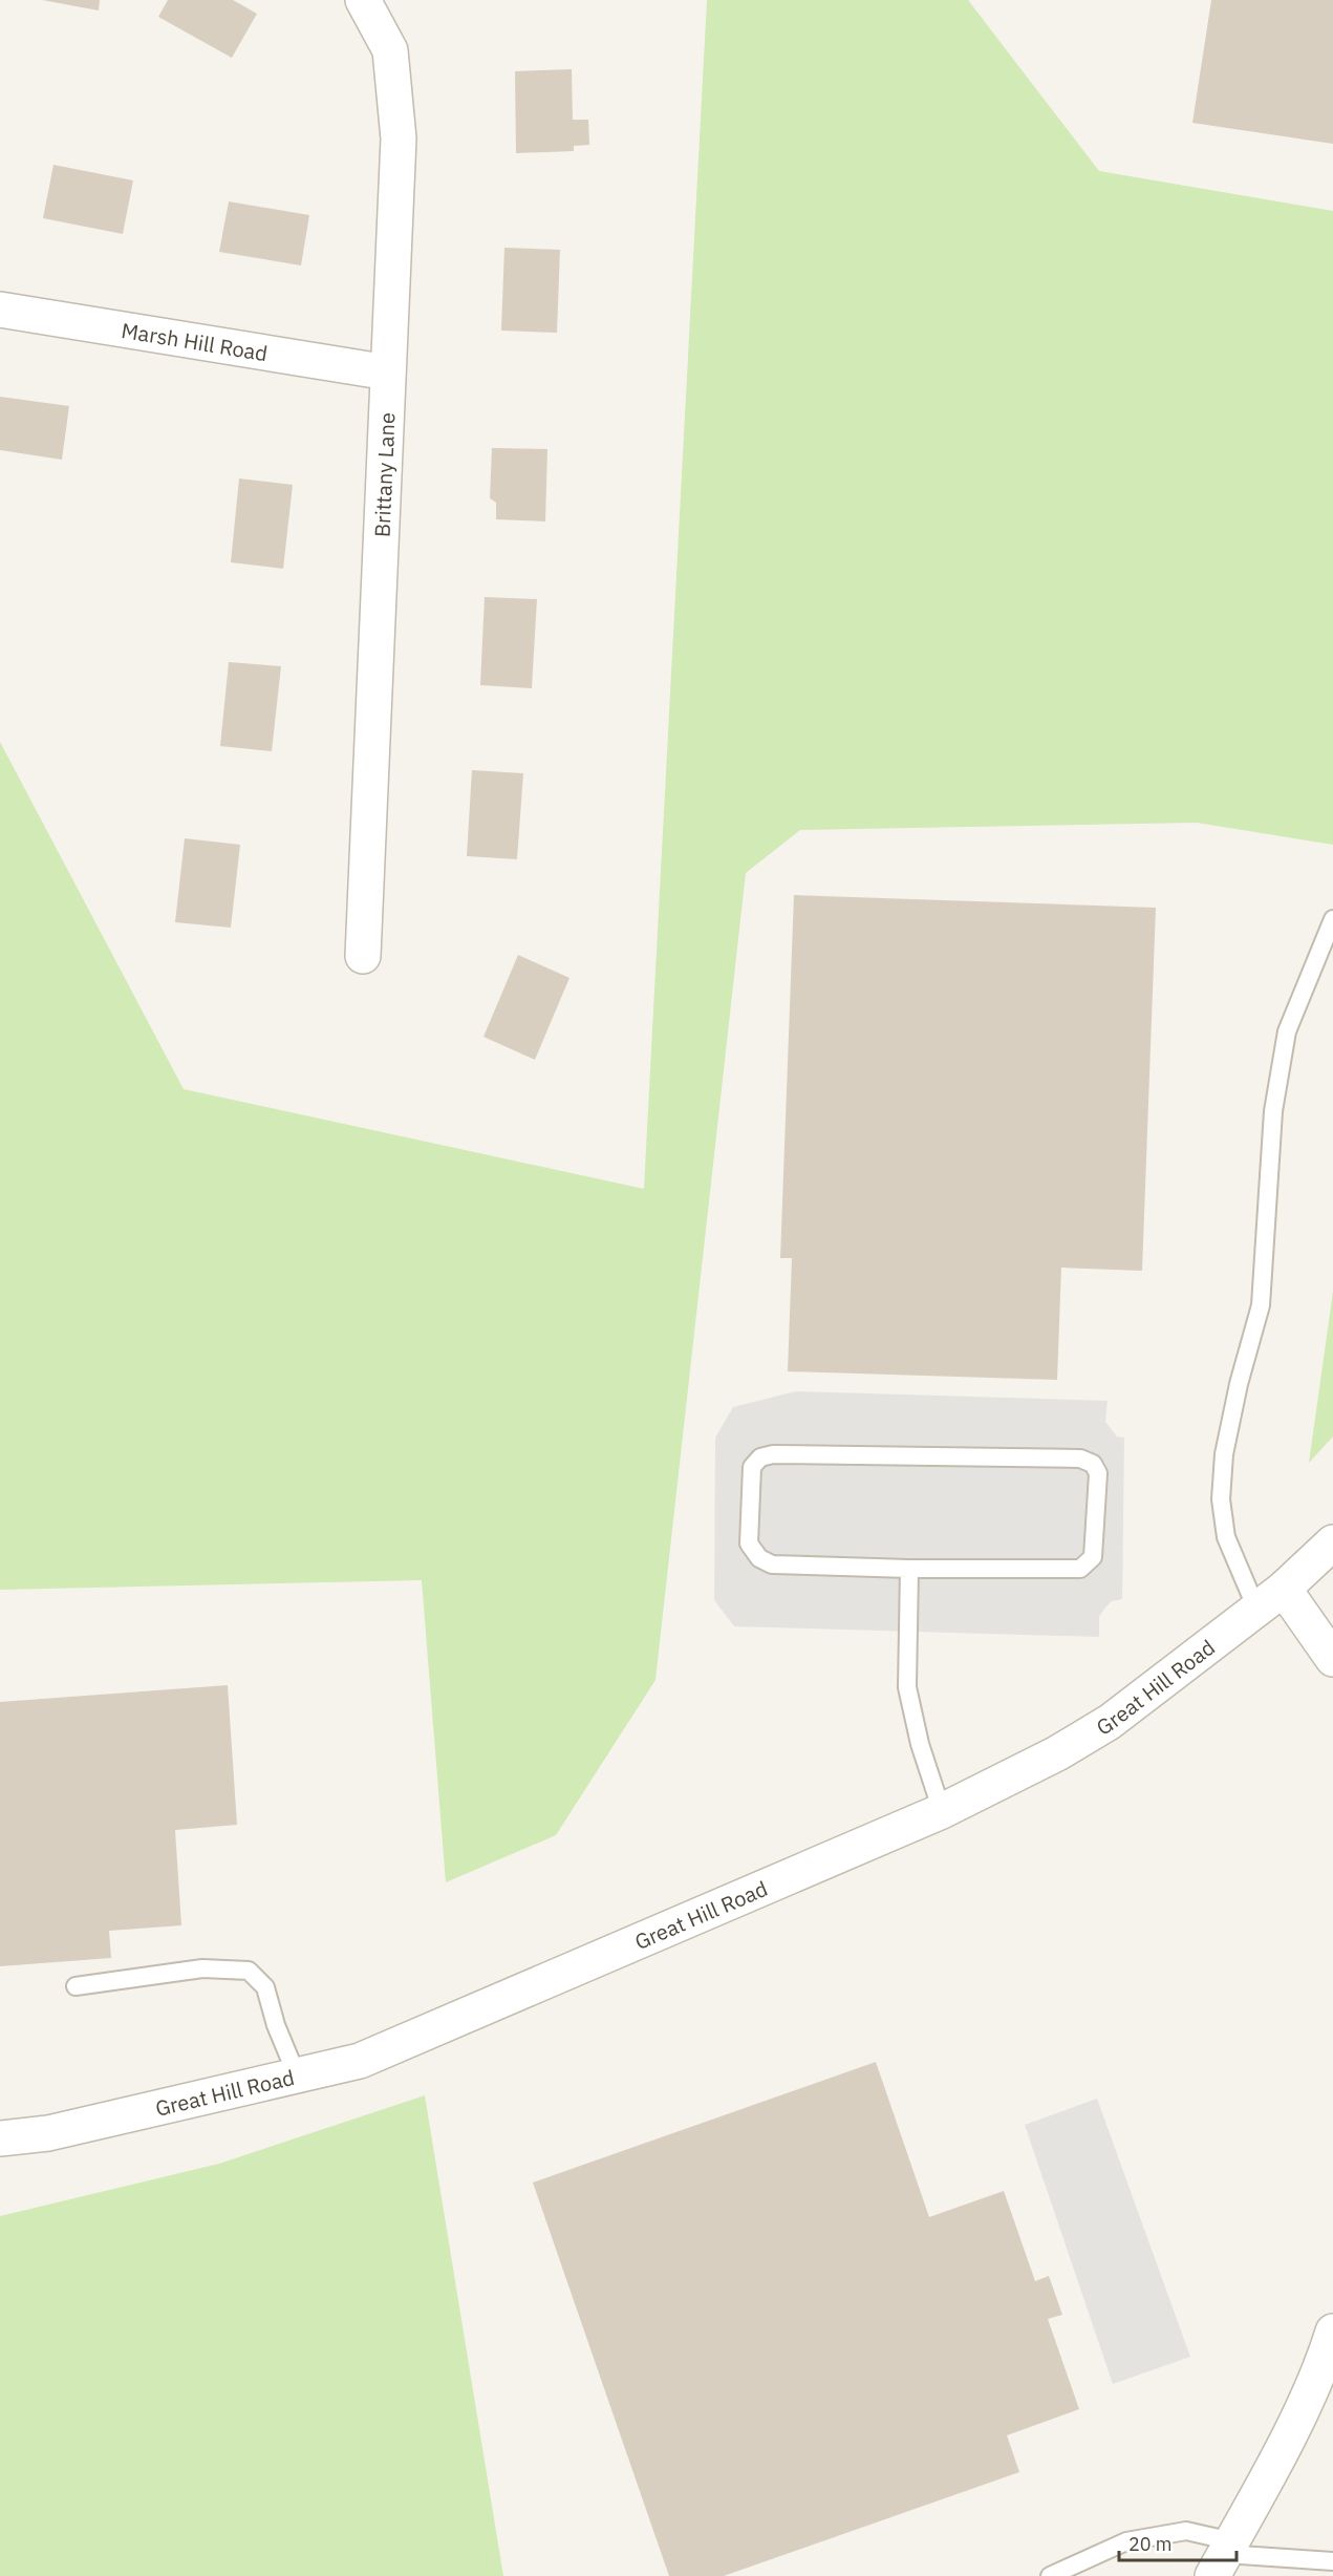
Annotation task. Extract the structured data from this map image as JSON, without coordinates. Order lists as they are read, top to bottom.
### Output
{
  "streets": {
    "street": ["Marsh Hill Road", "Brittany Lane", "Great Hill Road"]
  },
  "crossings": [
    ["Marsh Hill Road", "Brittany Lane"]
  ],
  "scale_bar": "20 m"
}
